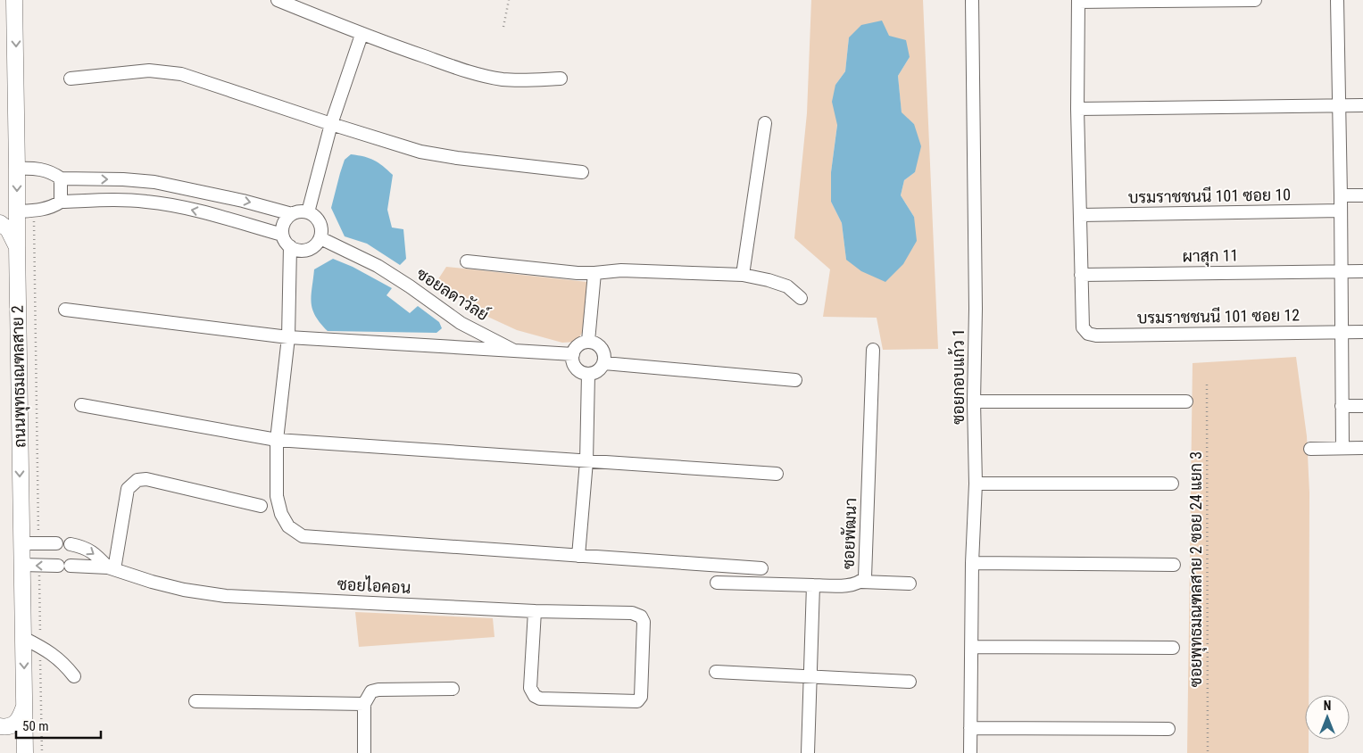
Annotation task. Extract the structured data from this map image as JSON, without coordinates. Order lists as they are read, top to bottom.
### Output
{
  "streets": {
    "main road": ["ถนนพุทธมณฑลสาย 2"],
    "street": [
      "บรมราชชนนี 101 ซอย 10",
      "ผาสุก 11",
      "ซอยลดาวัลย์",
      "บรมราชชนนี 101 ซอย 12",
      "ซอยกอบแก้ว 1",
      "ซอยพัฒนา",
      "ซอยไอคอน"
    ],
    "path": ["ซอยพุทธมณฑลสาย 2 ซอย 24 แยก 3"]
  },
  "crossings": [
    ["ผาสุก 11", "บรมราชชนนี 101 ซอย 12"]
  ],
  "one_way": ["ถนนพุทธมณฑลสาย 2"],
  "scale_bar": "50 m",
  "north": "top"
}
